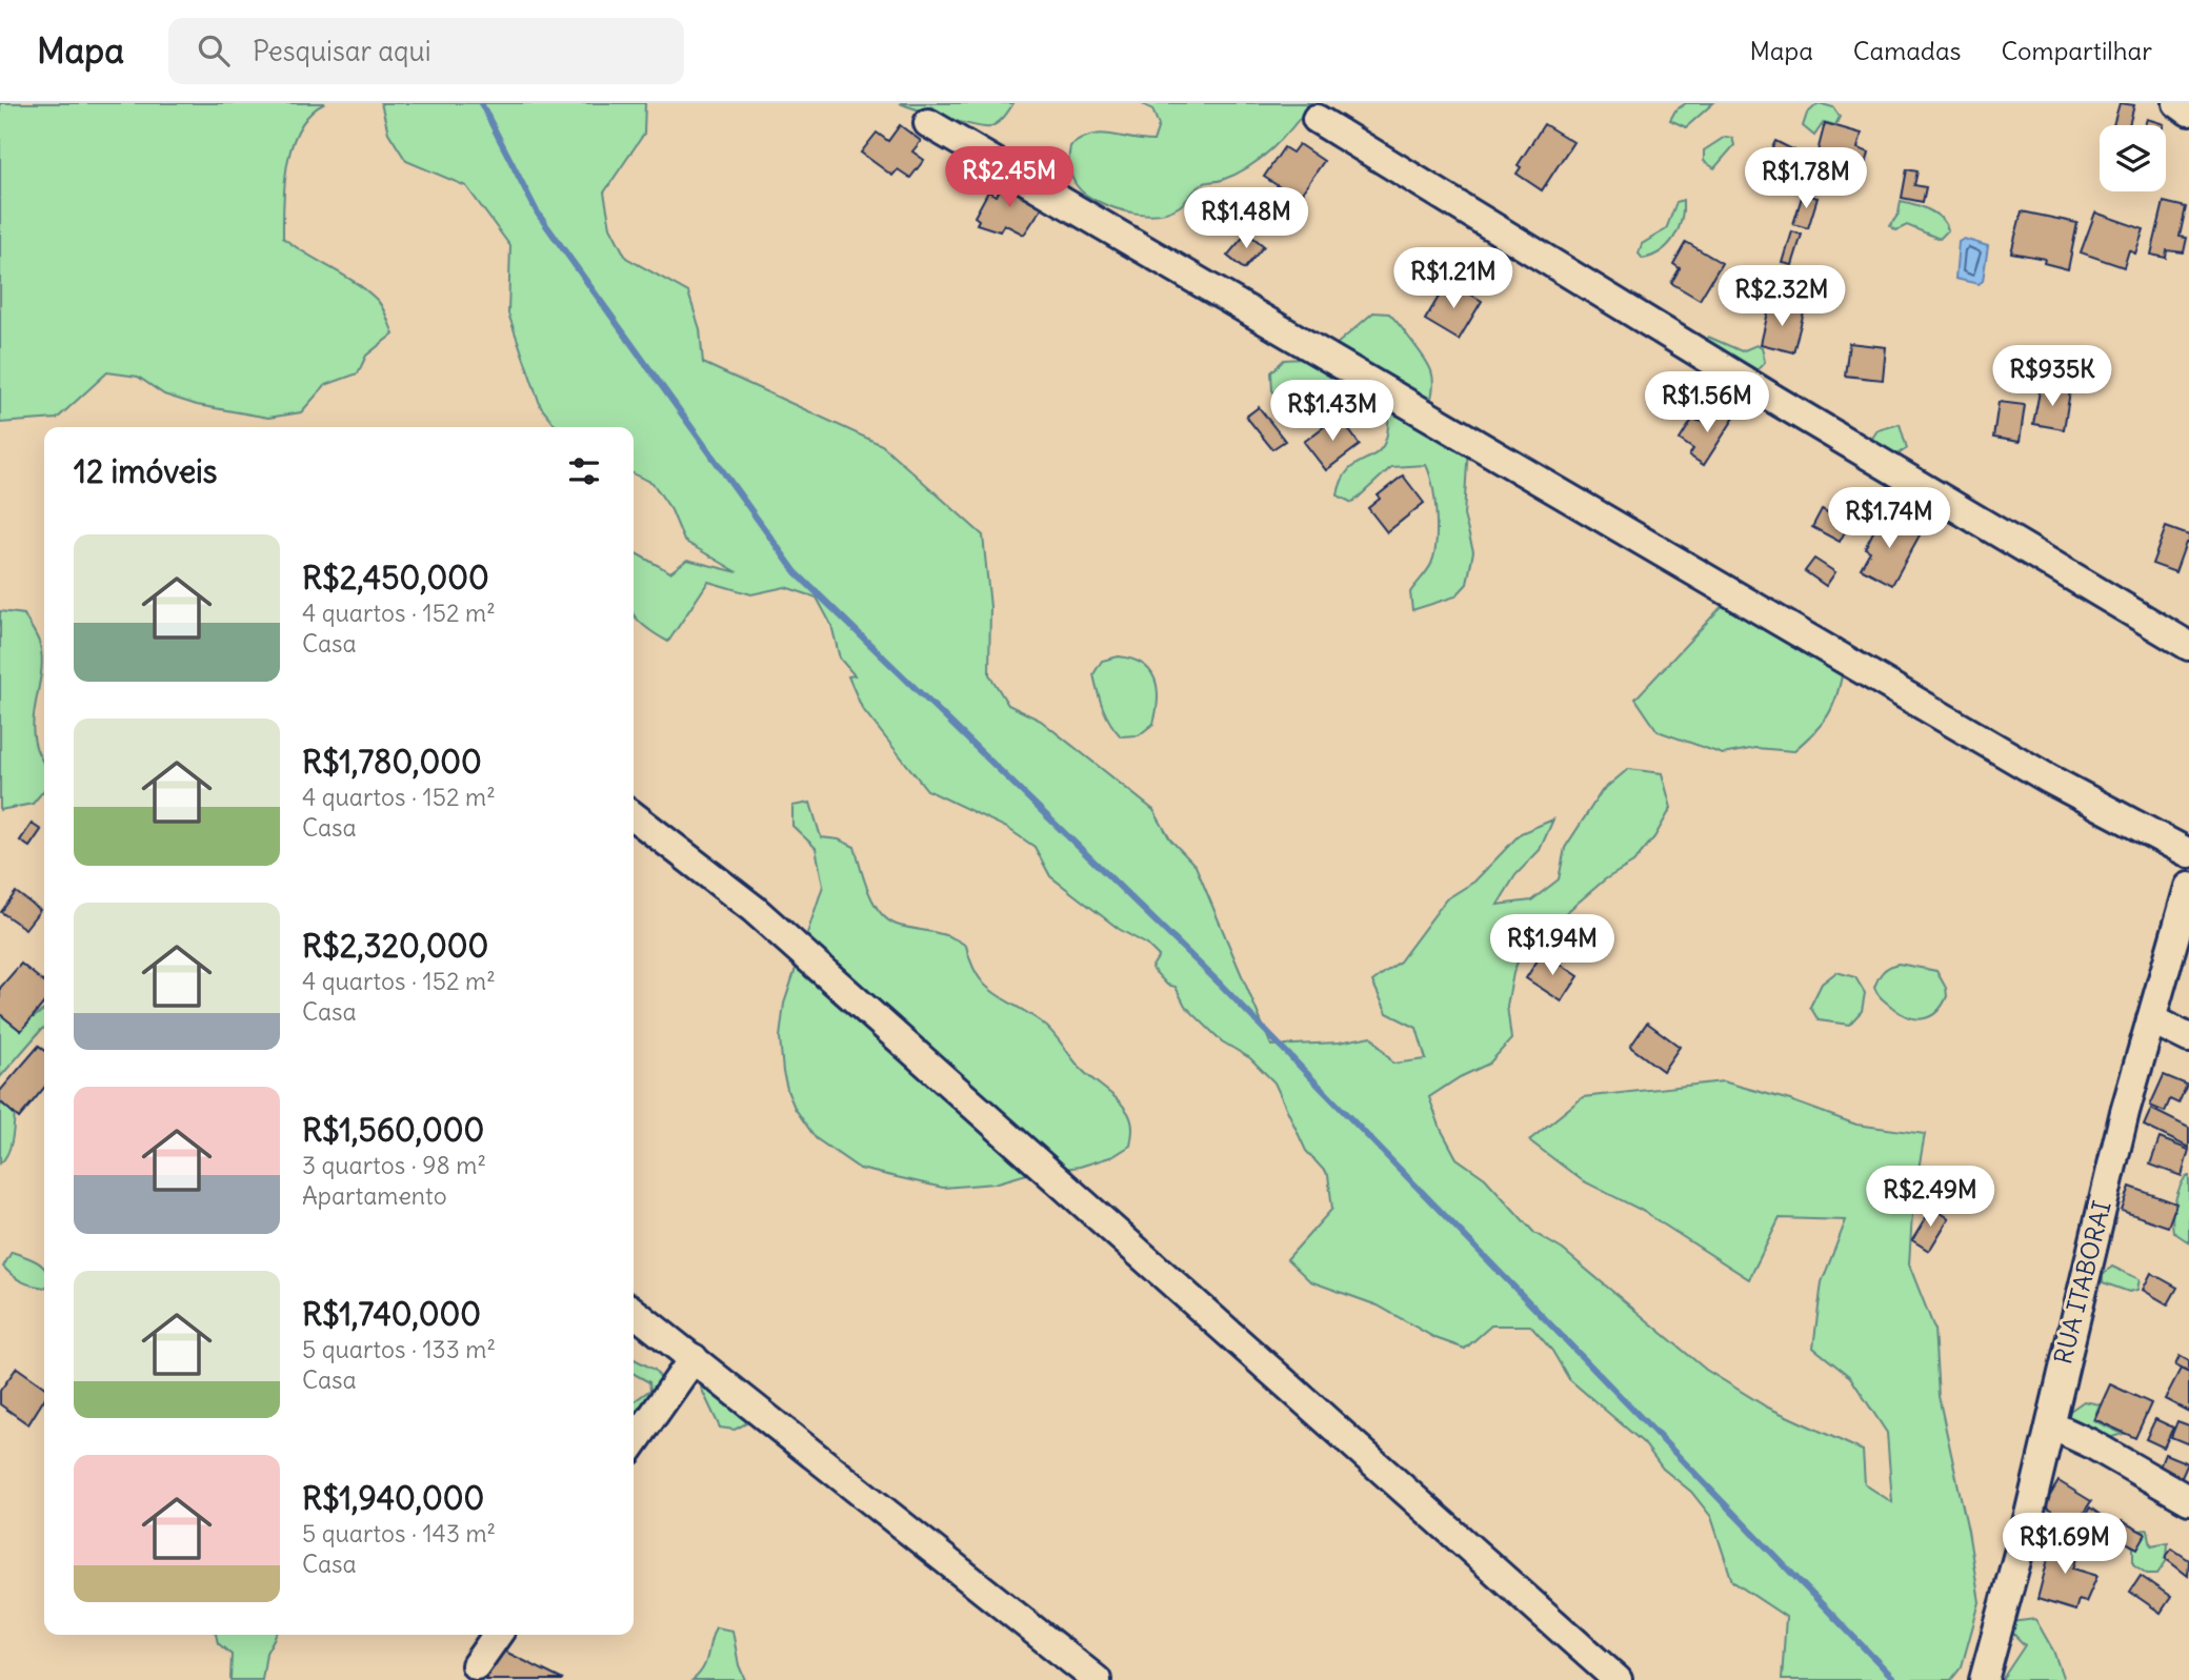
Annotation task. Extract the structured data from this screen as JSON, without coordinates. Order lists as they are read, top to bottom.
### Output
{
  "streets": {
    "street": ["RUA ITABORAI"]
  },
  "page": {
    "header": "Mapa",
    "search": "Pesquisar aqui",
    "nav": ["Mapa", "Camadas", "Compartilhar"],
    "price": [
      "R$2.45M",
      "R$1.78M",
      "R$1.48M",
      "R$1.21M",
      "R$2.32M",
      "R$935K",
      "R$1.56M",
      "R$1.43M",
      "R$1.74M",
      "R$1.94M",
      "R$2.49M",
      "R$1.69M"
    ],
    "heading": "12 imóveis",
    "list": [
      {
        "name": "R$2,450,000",
        "note": "4 quartos · 152 m² · Casa"
      },
      {
        "name": "R$1,780,000",
        "note": "4 quartos · 152 m² · Casa"
      },
      {
        "name": "R$2,320,000",
        "note": "4 quartos · 152 m² · Casa"
      },
      {
        "name": "R$1,560,000",
        "note": "3 quartos · 98 m² · Apartamento"
      },
      {
        "name": "R$1,740,000",
        "note": "5 quartos · 133 m² · Casa"
      },
      {
        "name": "R$1,940,000",
        "note": "5 quartos · 143 m² · Casa"
      }
    ]
  }
}
